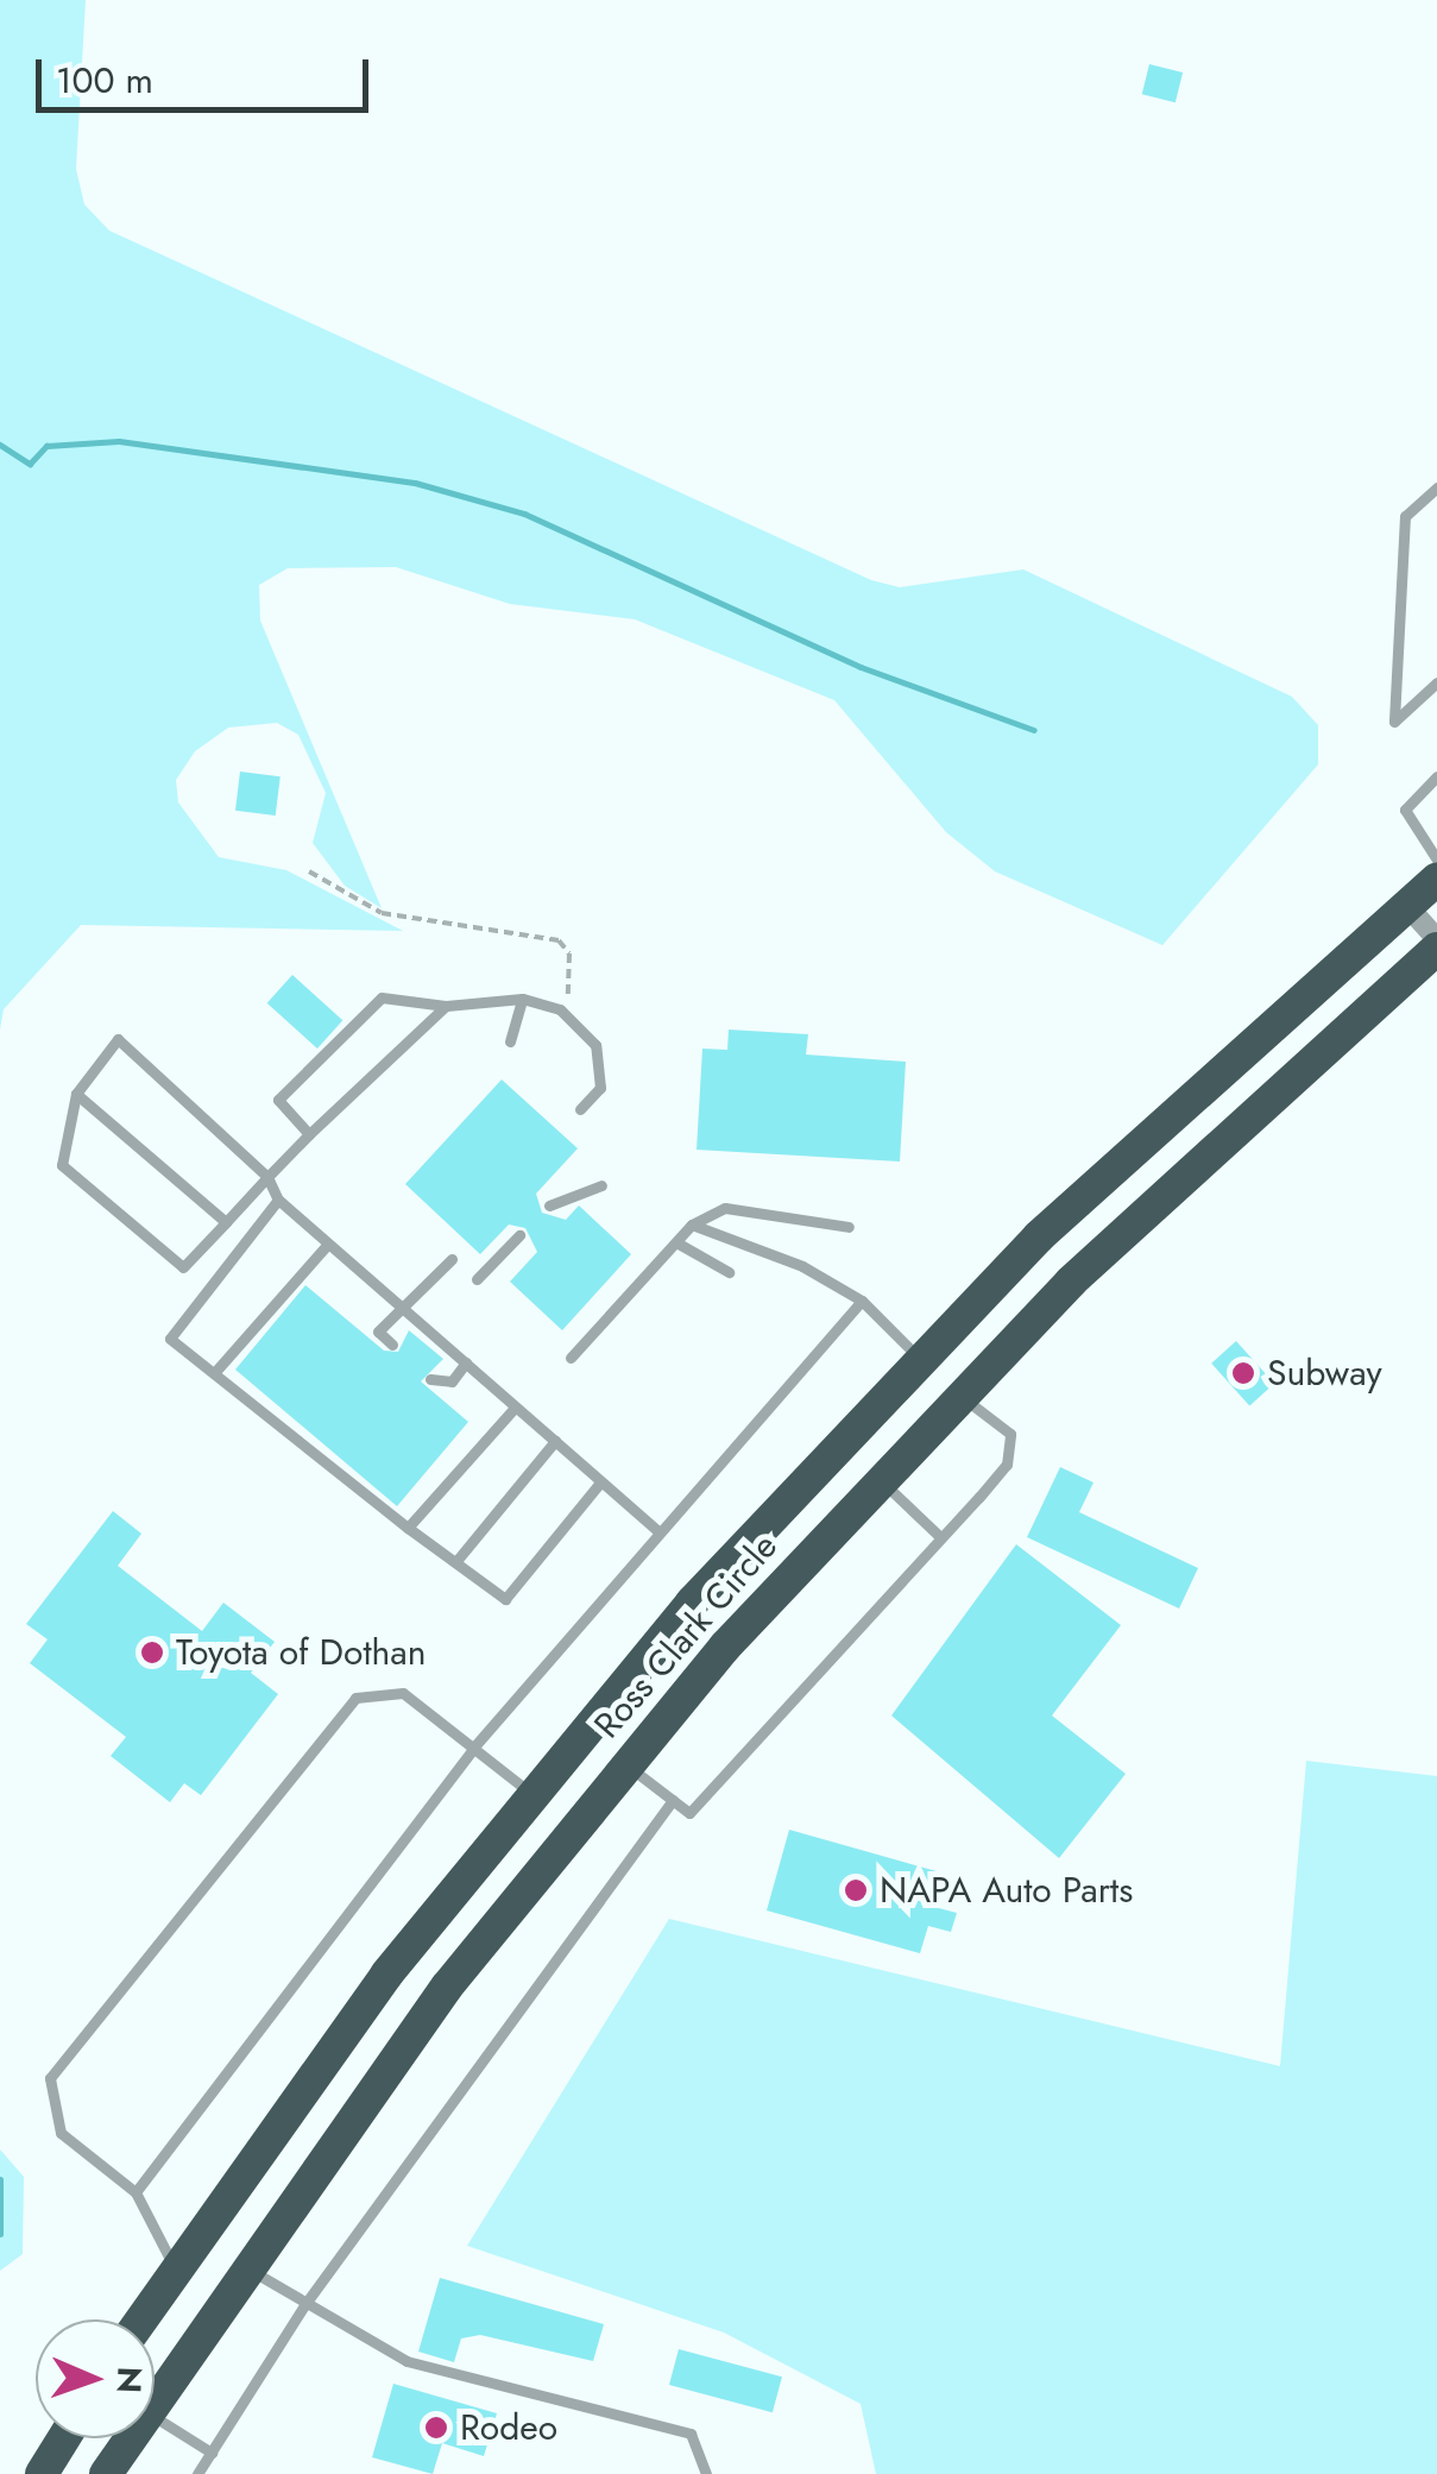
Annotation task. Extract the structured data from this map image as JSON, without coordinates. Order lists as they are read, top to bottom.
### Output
{
  "streets": {
    "highway": ["Ross Clark Circle"]
  },
  "places": [
    "Subway",
    "Toyota of Dothan",
    "NAPA Auto Parts",
    "Rodeo"
  ],
  "scale_bar": "100 m",
  "north": "right"
}
